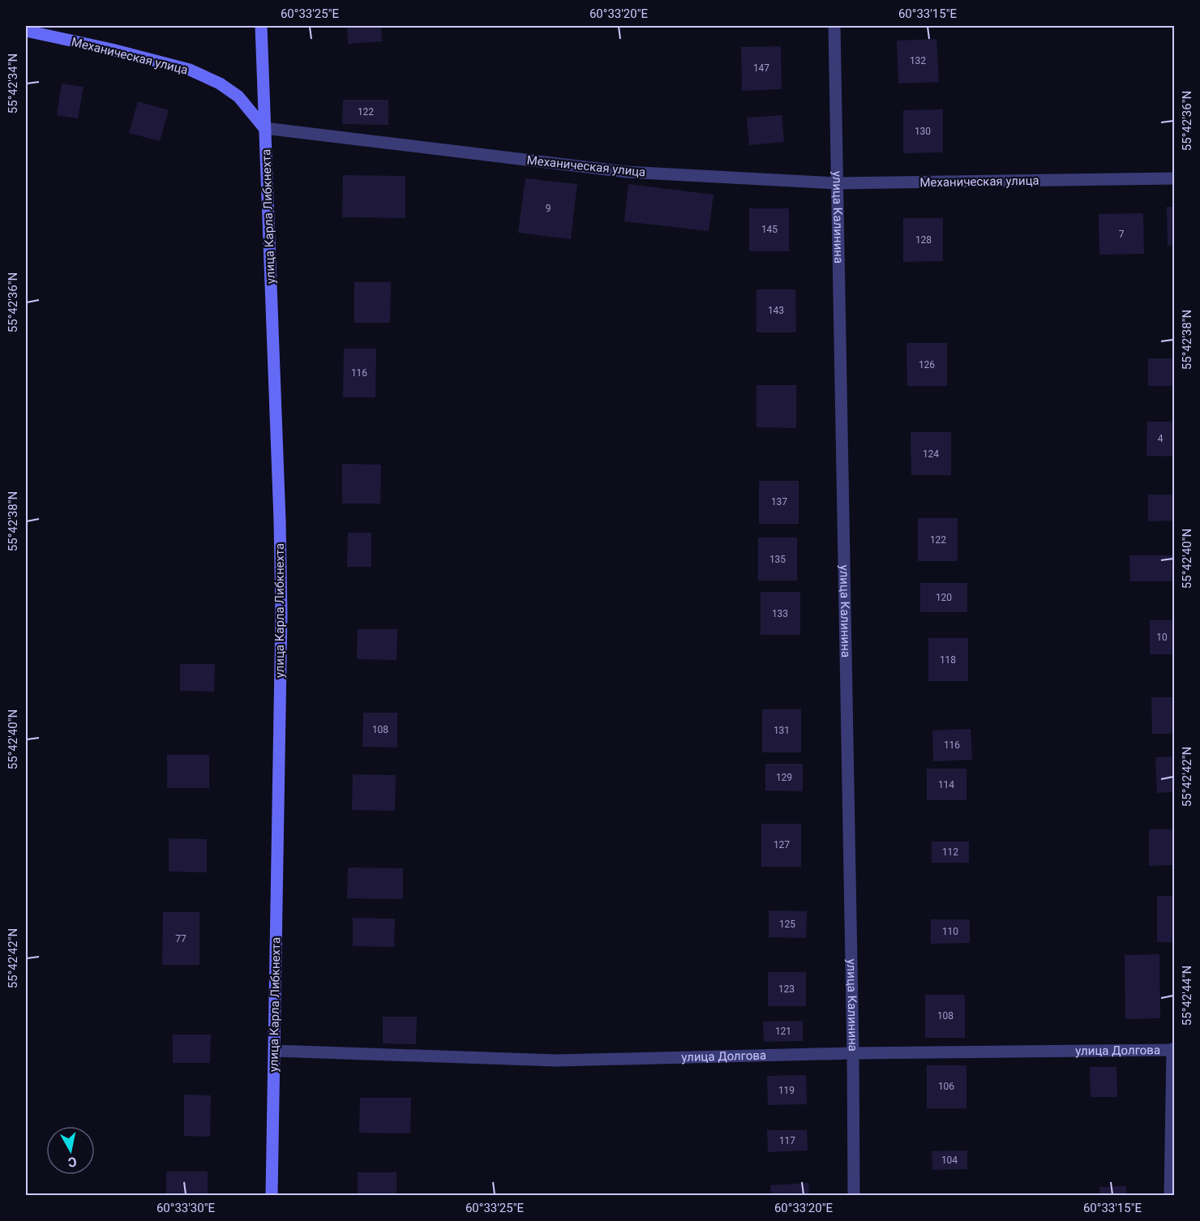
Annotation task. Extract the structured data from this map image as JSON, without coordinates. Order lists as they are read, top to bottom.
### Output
{
  "streets": {
    "main road": ["Механическая улица", "улица Карла Либкнехта"],
    "street": ["улица Калинина", "улица Долгова"]
  },
  "crossings": [
    ["Механическая улица", "улица Карла Либкнехта"],
    ["Механическая улица", "улица Калинина"],
    ["улица Карла Либкнехта", "улица Долгова"],
    ["улица Калинина", "улица Долгова"]
  ],
  "house_numbers": [
    "132",
    "147",
    "122",
    "130",
    "9",
    "145",
    "7",
    "128",
    "143",
    "126",
    "116",
    "4",
    "124",
    "137",
    "122",
    "135",
    "120",
    "133",
    "10",
    "118",
    "108",
    "131",
    "116",
    "129",
    "114",
    "127",
    "112",
    "125",
    "110",
    "77",
    "123",
    "108",
    "121",
    "106",
    "119",
    "117",
    "104"
  ],
  "north": "bottom",
  "coordinates": [
    "60°33'25\"E",
    "60°33'20\"E",
    "60°33'15\"E",
    "55°42'34\"N",
    "55°42'36\"N",
    "55°42'38\"N",
    "55°42'40\"N",
    "55°42'42\"N",
    "55°42'44\"N",
    "60°33'30\"E"
  ]
}
